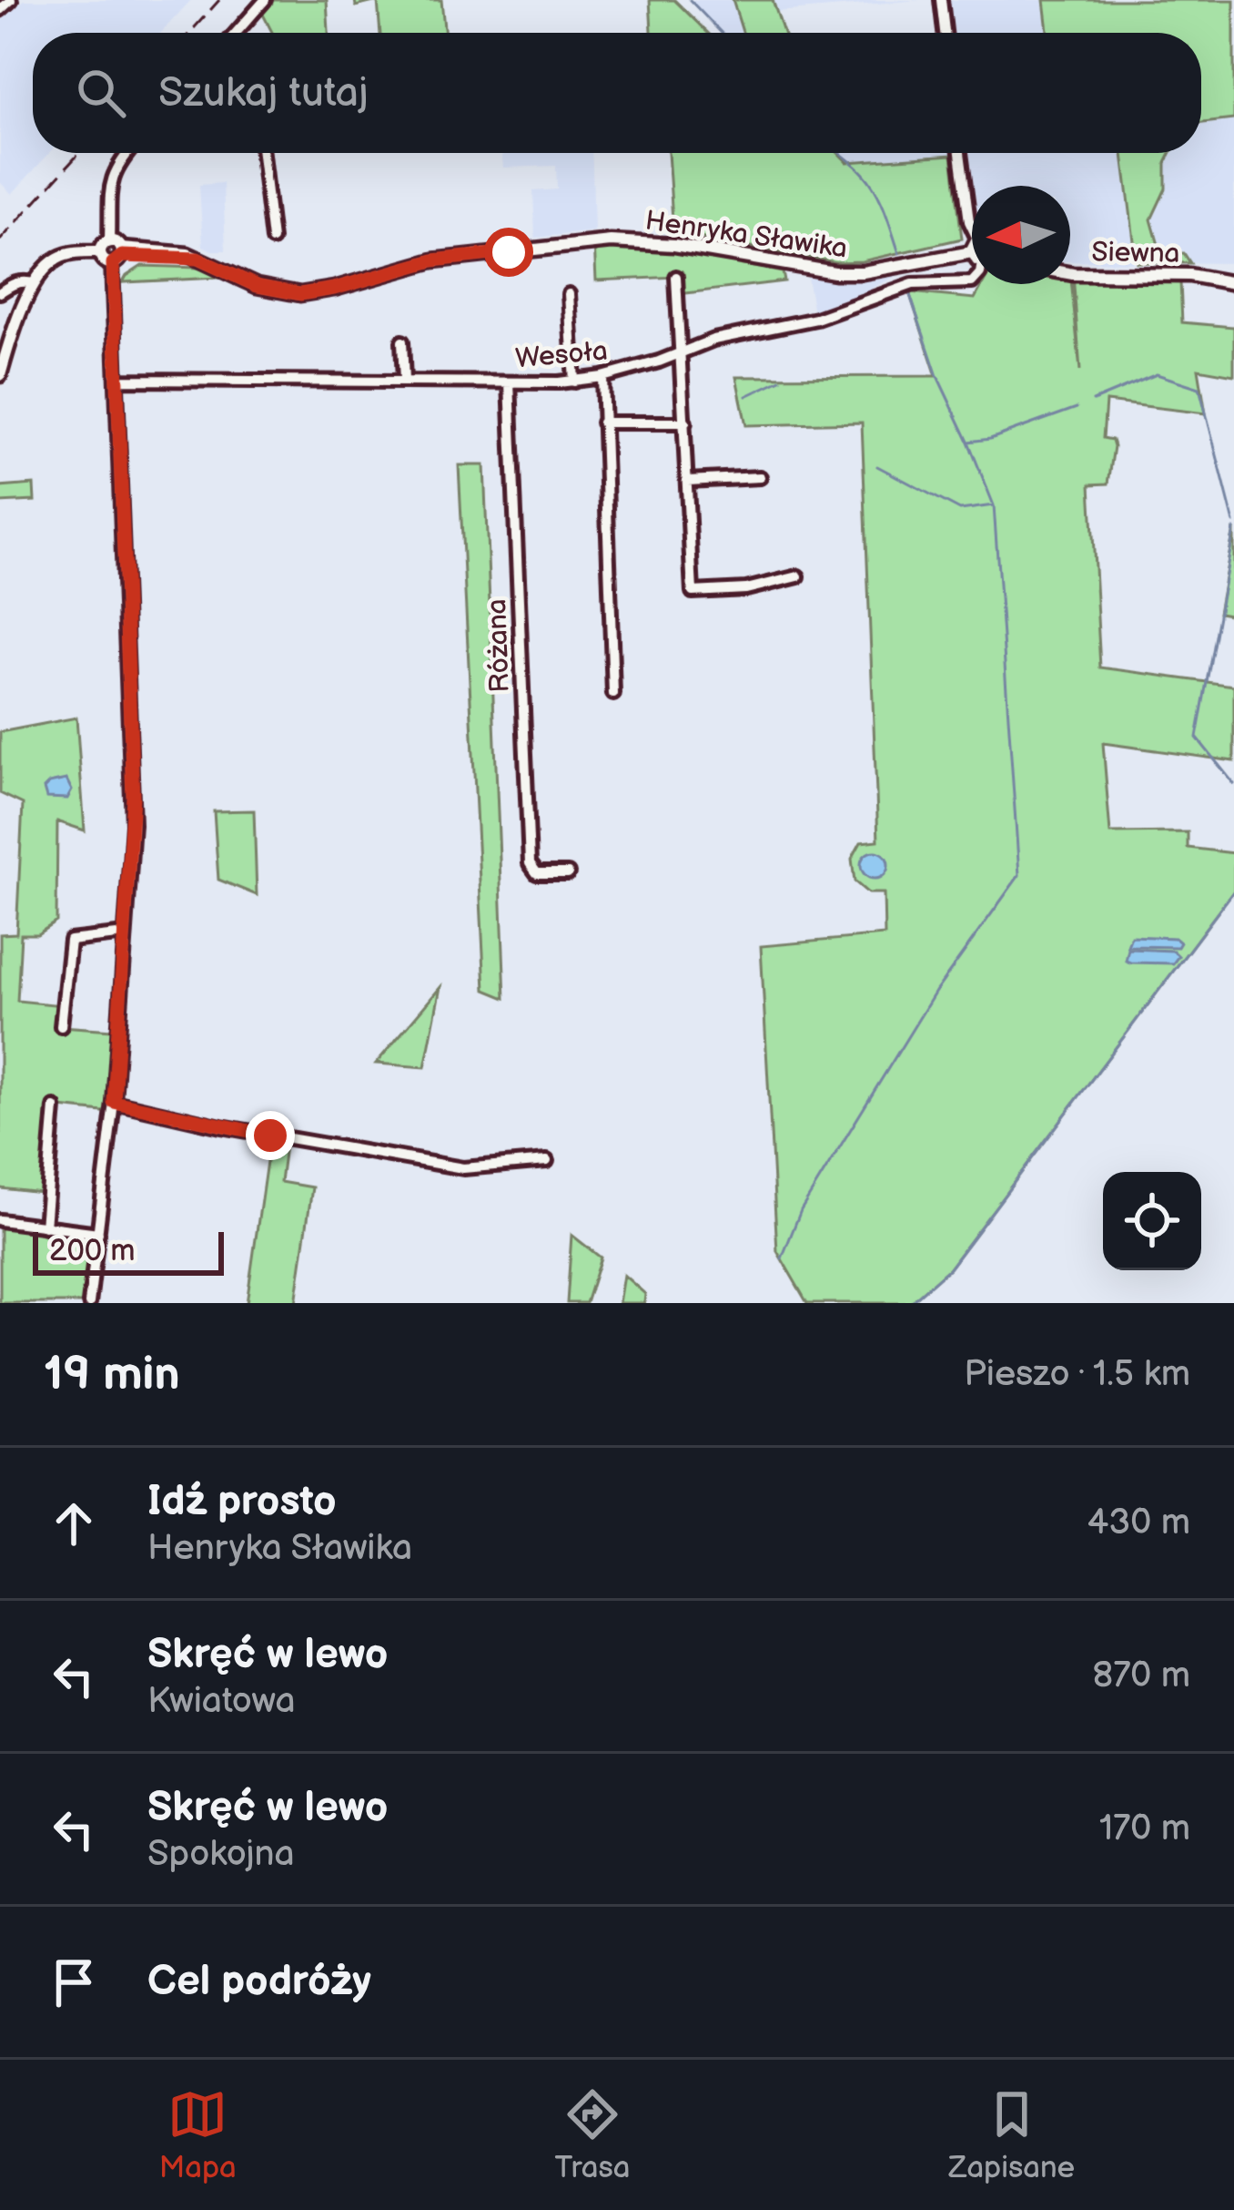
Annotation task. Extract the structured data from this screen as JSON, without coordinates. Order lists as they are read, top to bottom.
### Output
{
  "streets": {
    "main road": ["Henryka Sławika", "Siewna"],
    "street": ["Wesoła", "Różana"]
  },
  "crossings": [
    ["Wesoła", "Różana"]
  ],
  "scale_bar": "200 m",
  "north": "left",
  "page": {
    "search": "Szukaj tutaj",
    "scale": "200 m",
    "heading": ["19 min", "Pieszo · 1.5 km"],
    "list": [
      ["Idź prosto", "Henryka Sławika", "430 m"],
      ["Skręć w lewo", "Kwiatowa", "870 m"],
      ["Skręć w lewo", "Spokojna", "170 m"],
      "Cel podróży"
    ],
    "nav": ["Mapa", "Trasa", "Zapisane"]
  }
}
